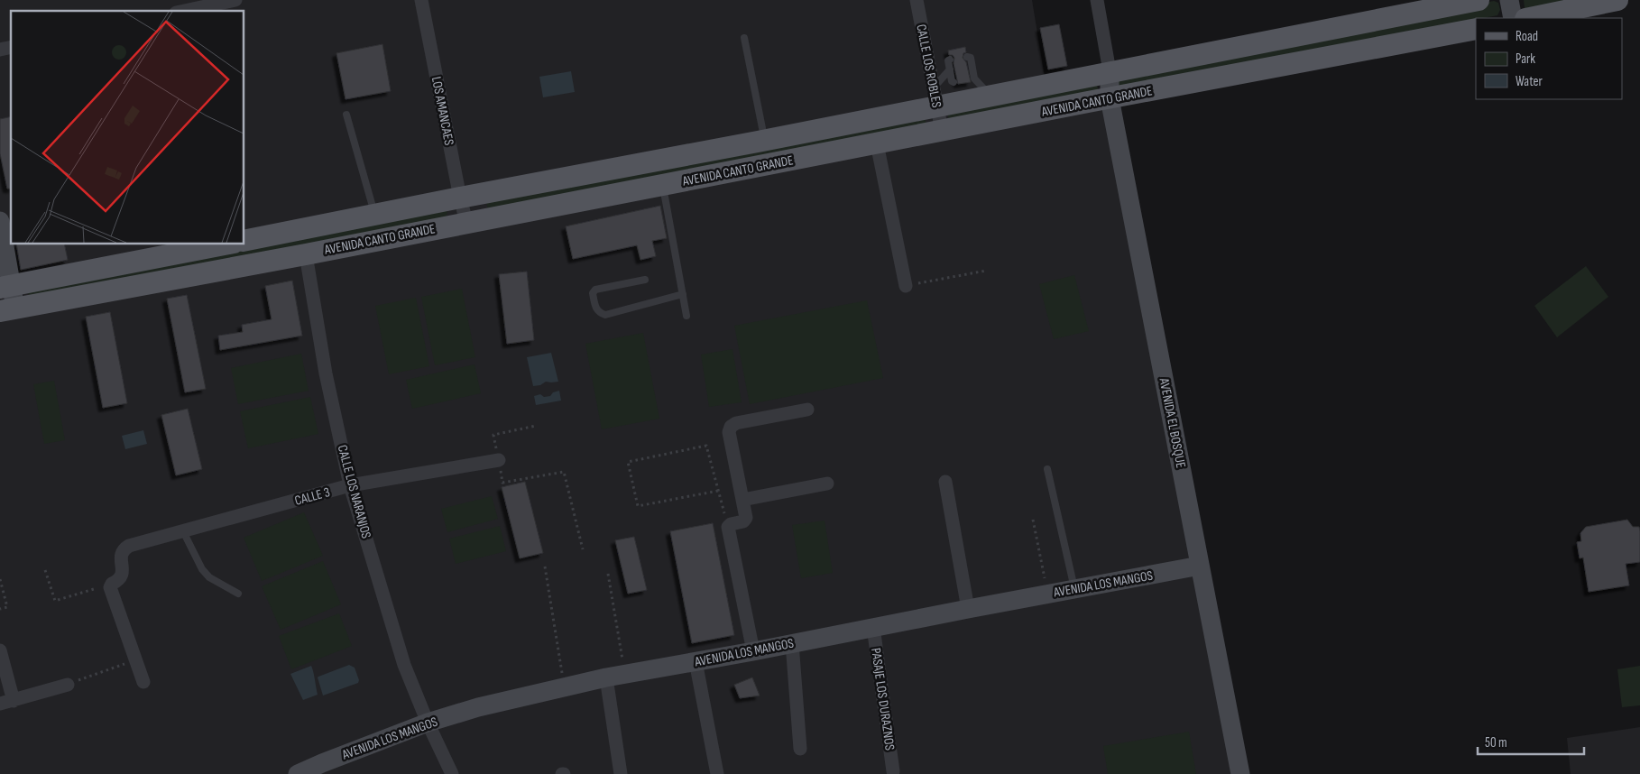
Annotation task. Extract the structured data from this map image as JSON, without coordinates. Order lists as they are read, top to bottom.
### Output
{
  "streets": {
    "main road": ["AVENIDA CANTO GRANDE"],
    "street": [
      "CALLE LOS ROBLES",
      "LOS AMANCAES",
      "AVENIDA EL BOSQUE",
      "CALLE LOS NARANJOS",
      "CALLE 3",
      "AVENIDA LOS MANGOS",
      "PASAJE LOS DURAZNOS"
    ]
  },
  "crossings": [
    ["CALLE LOS ROBLES", "AVENIDA CANTO GRANDE"],
    ["AVENIDA CANTO GRANDE", "LOS AMANCAES"],
    ["AVENIDA CANTO GRANDE", "AVENIDA EL BOSQUE"],
    ["AVENIDA CANTO GRANDE", "CALLE LOS NARANJOS"],
    ["AVENIDA EL BOSQUE", "AVENIDA LOS MANGOS"],
    ["CALLE LOS NARANJOS", "CALLE 3"],
    ["CALLE LOS NARANJOS", "AVENIDA LOS MANGOS"],
    ["AVENIDA LOS MANGOS", "PASAJE LOS DURAZNOS"]
  ],
  "legend": ["Road", "Park", "Water"],
  "scale_bar": "50 m"
}
